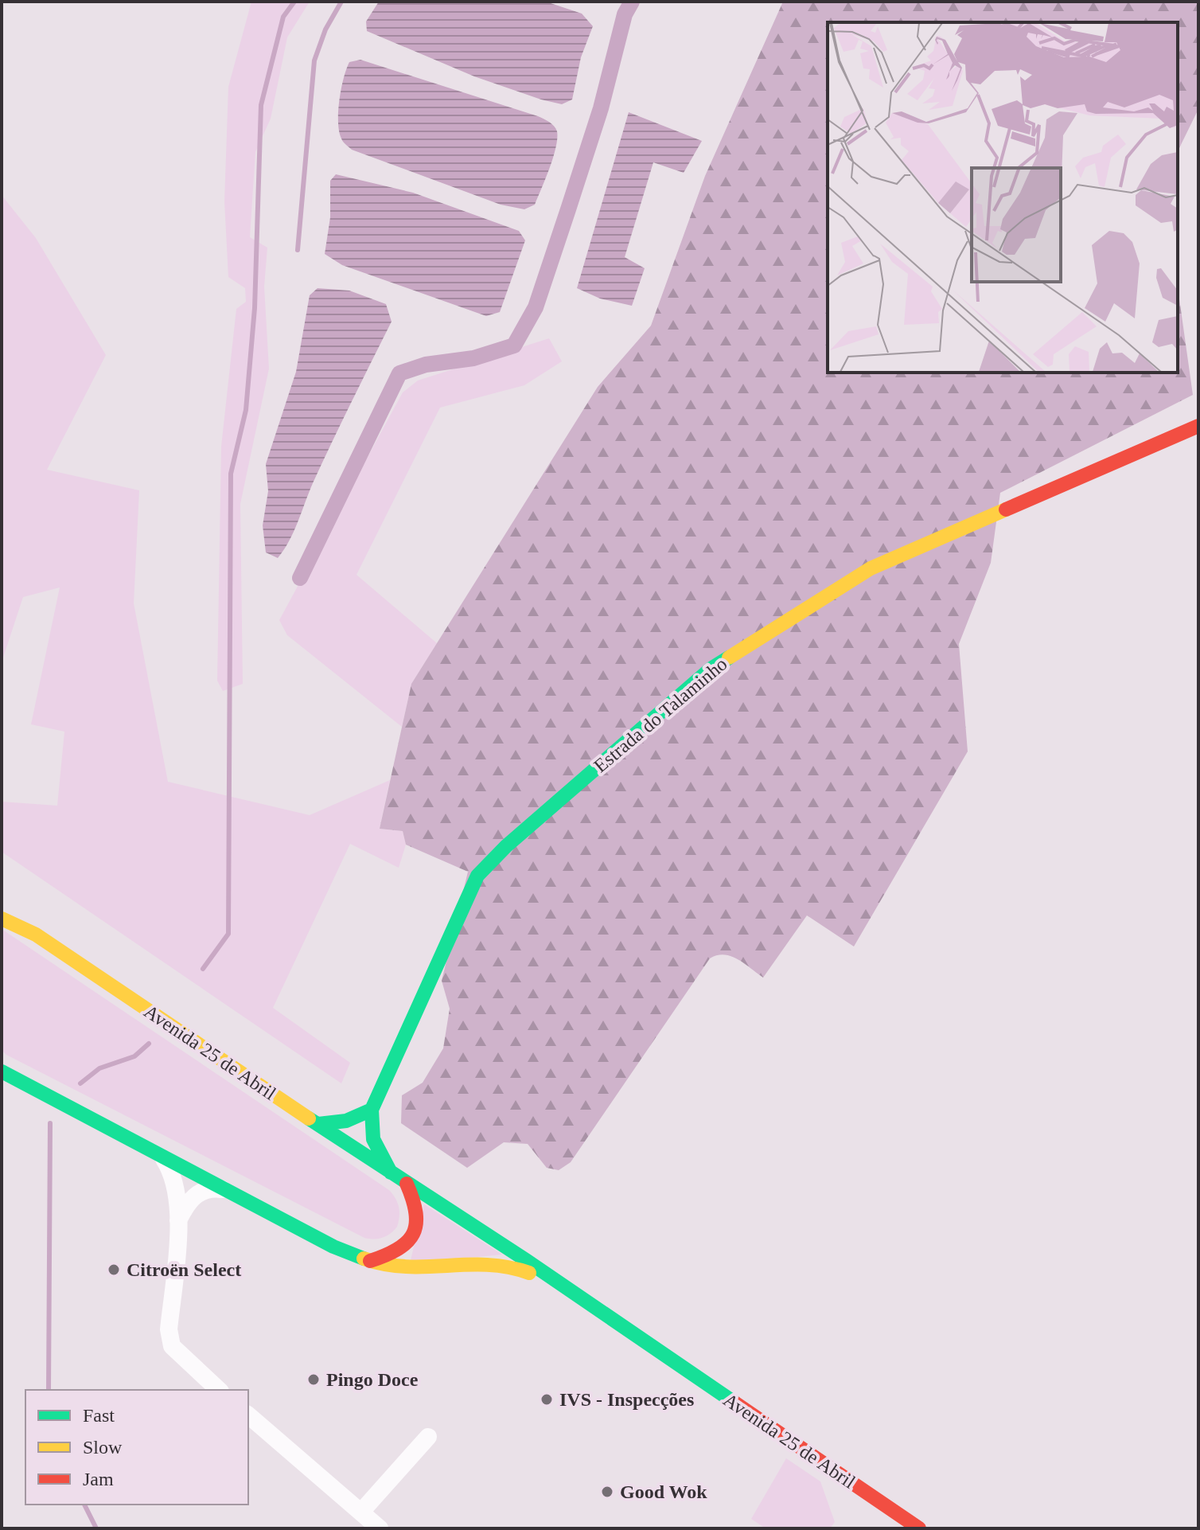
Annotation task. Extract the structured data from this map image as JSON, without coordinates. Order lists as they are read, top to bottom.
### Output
{
  "streets": {
    "main road": ["Estrada do Talaminho", "Avenida 25 de Abril"]
  },
  "places": [
    "Citroën Select",
    "Pingo Doce",
    "IVS - Inspecções",
    "Good Wok"
  ],
  "legend": ["Fast", "Slow", "Jam"]
}
